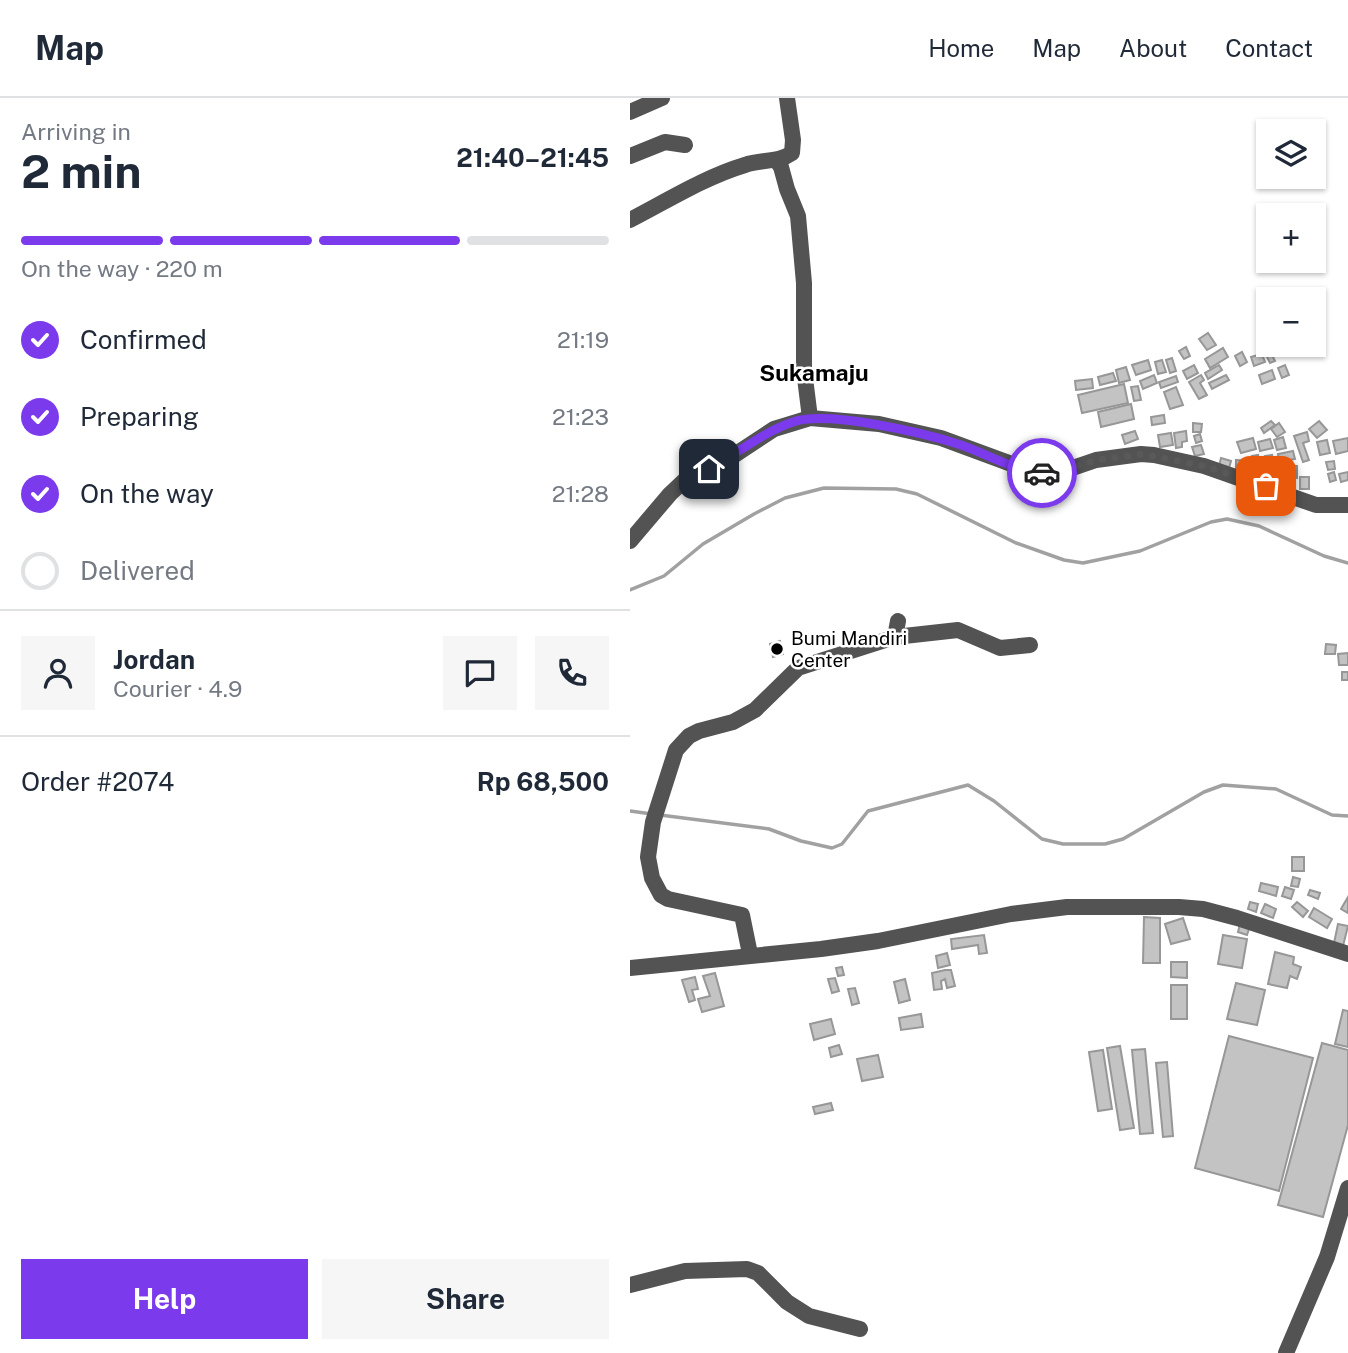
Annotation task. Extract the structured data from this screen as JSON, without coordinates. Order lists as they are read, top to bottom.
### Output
{
  "districts": ["Sukamaju"],
  "places": ["Bumi Mandiri Center"],
  "page": {
    "header": "Map",
    "nav": [
      "Home",
      "Map",
      "About",
      "Contact"
    ],
    "heading": ["2 min", "Arriving in", "21:40–21:45"],
    "panel": [
      "Jordan",
      "Courier · 4.9",
      "Order #2074",
      "Rp 68,500"
    ],
    "map_buttons": ["+", "−"],
    "bar": "On the way · 220 m",
    "list": [
      ["Confirmed", "21:19"],
      ["Preparing", "21:23"],
      ["On the way", "21:28"],
      "Delivered"
    ],
    "buttons": ["Help", "Share"]
  }
}
